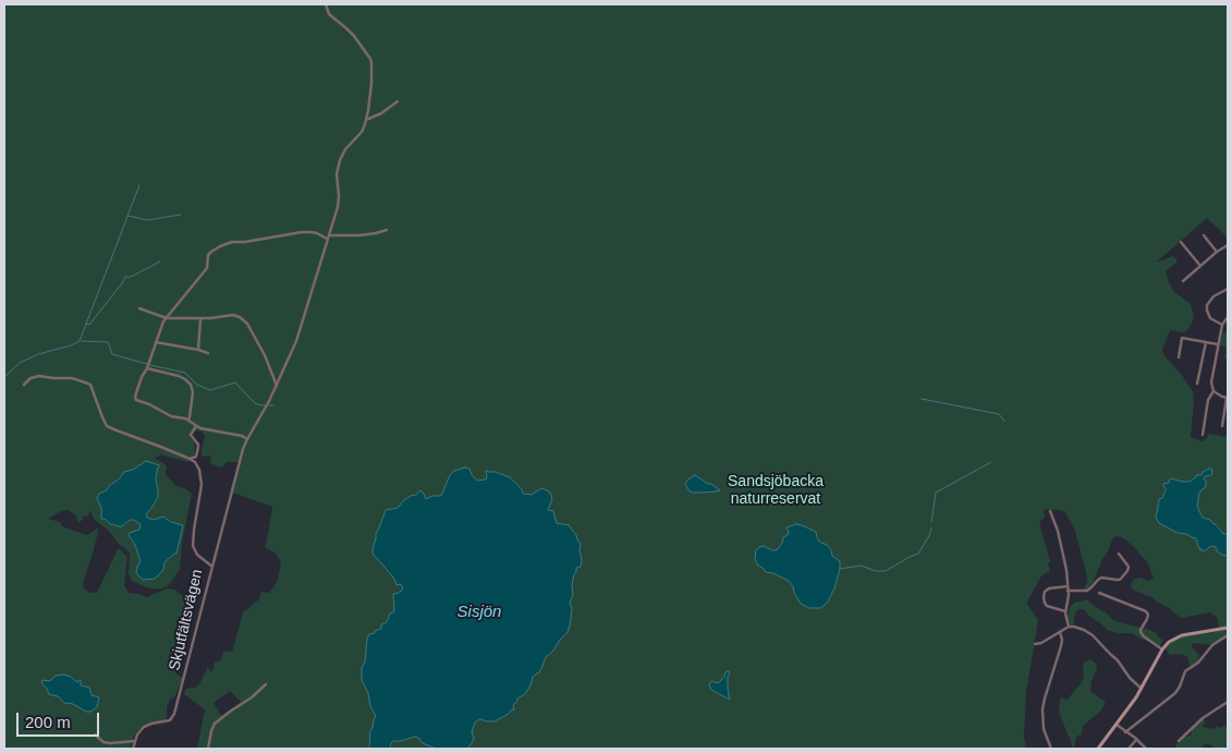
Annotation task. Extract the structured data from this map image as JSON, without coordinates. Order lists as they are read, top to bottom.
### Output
{
  "streets": {
    "street": ["Skjutfältsvägen"]
  },
  "water": ["Sisjön"],
  "parks": ["Sandsjöbacka naturreservat"],
  "scale_bar": "200 m"
}
